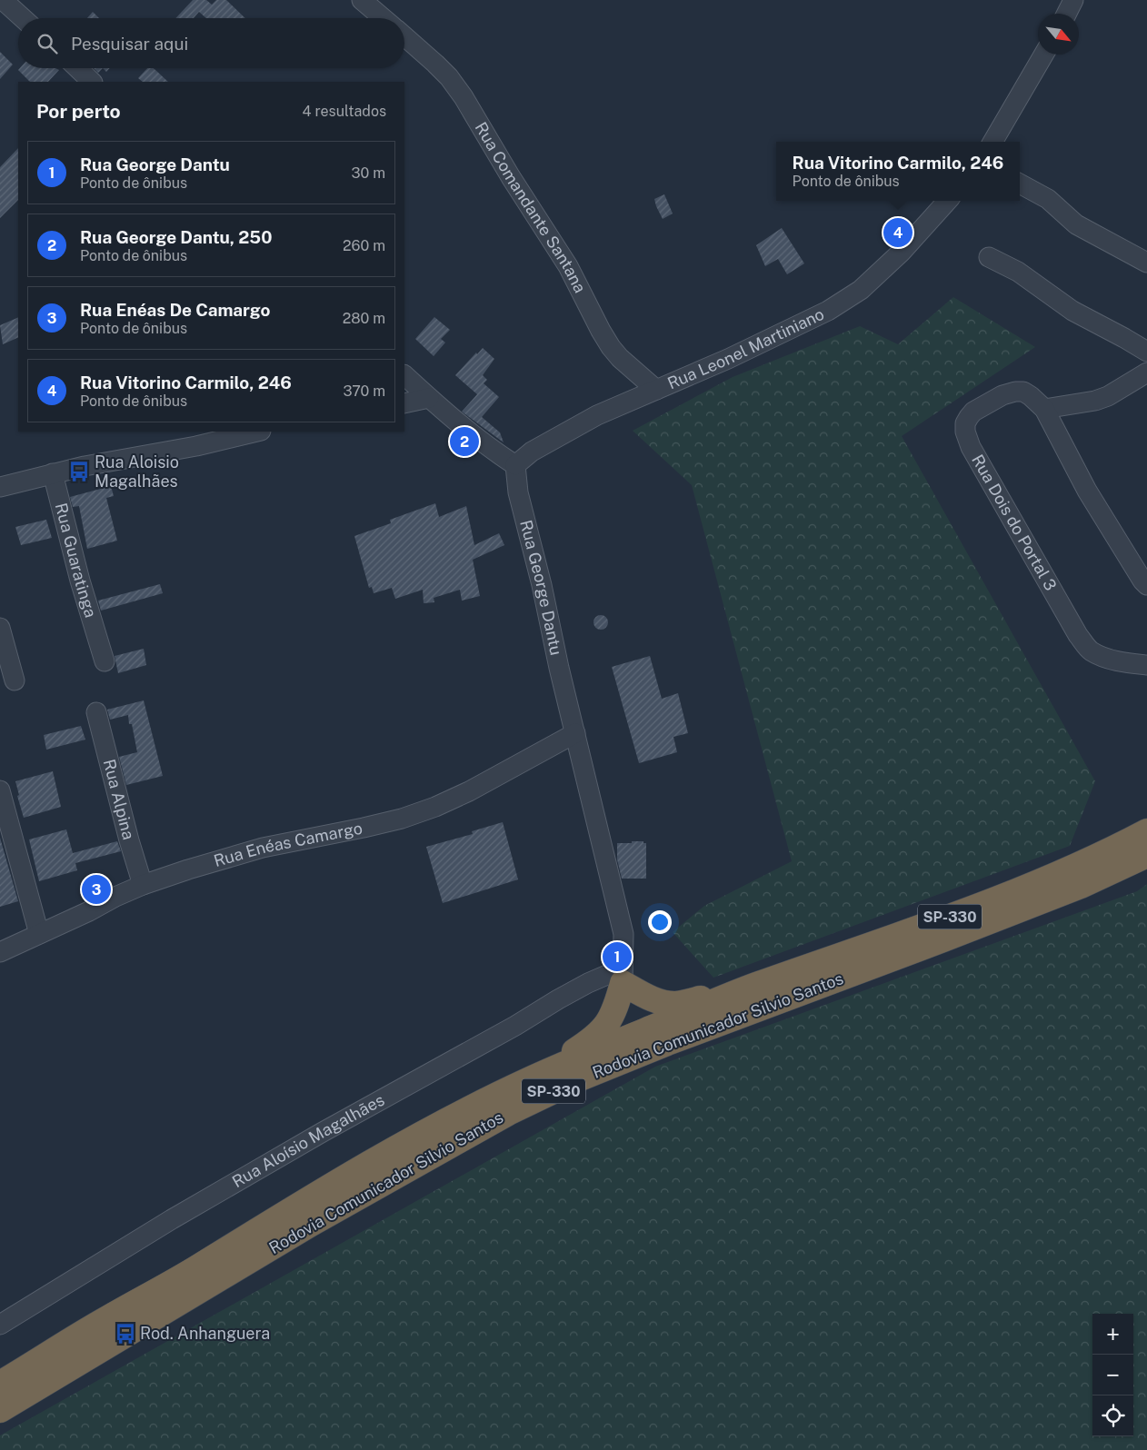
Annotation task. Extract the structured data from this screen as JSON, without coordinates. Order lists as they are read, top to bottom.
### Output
{
  "streets": {
    "highway": ["SP-330", "Rodovia Comunicador Silvio Santos"],
    "street": [
      "Rua Comandante Santana",
      "Rua Leonel Martiniano",
      "Rua Dois do Portal 3",
      "Rua Guaratinga",
      "Rua George Dantu",
      "Rua Alpina",
      "Rua Enéas Camargo",
      "Rua Aloísio Magalhães"
    ]
  },
  "crossings": [
    ["Rua Comandante Santana", "Rua Leonel Martiniano"],
    ["Rua Leonel Martiniano", "Rua George Dantu"],
    ["Rua George Dantu", "Rua Enéas Camargo"],
    ["Rua George Dantu", "Rua Aloísio Magalhães"],
    ["Rua Alpina", "Rua Enéas Camargo"]
  ],
  "places": {
    "bus stop": ["Rua Aloisio Magalhães", "Rod. Anhanguera"]
  },
  "north": "bottom right",
  "page": {
    "search": "Pesquisar aqui",
    "heading": ["Por perto", "4 resultados"],
    "list": [
      {
        "mark": "1",
        "name": "Rua George Dantu",
        "note": "Ponto de ônibus",
        "value": "30 m"
      },
      {
        "mark": "2",
        "name": "Rua George Dantu, 250",
        "note": "Ponto de ônibus",
        "value": "260 m"
      },
      {
        "mark": "3",
        "name": "Rua Enéas De Camargo",
        "note": "Ponto de ônibus",
        "value": "280 m"
      },
      {
        "mark": "4",
        "name": "Rua Vitorino Carmilo, 246",
        "note": "Ponto de ônibus",
        "value": "370 m"
      }
    ],
    "popup": ["Rua Vitorino Carmilo, 246", "Ponto de ônibus"],
    "pins": [
      "4",
      "2",
      "3",
      "1"
    ],
    "map_buttons": ["+", "−"]
  }
}
